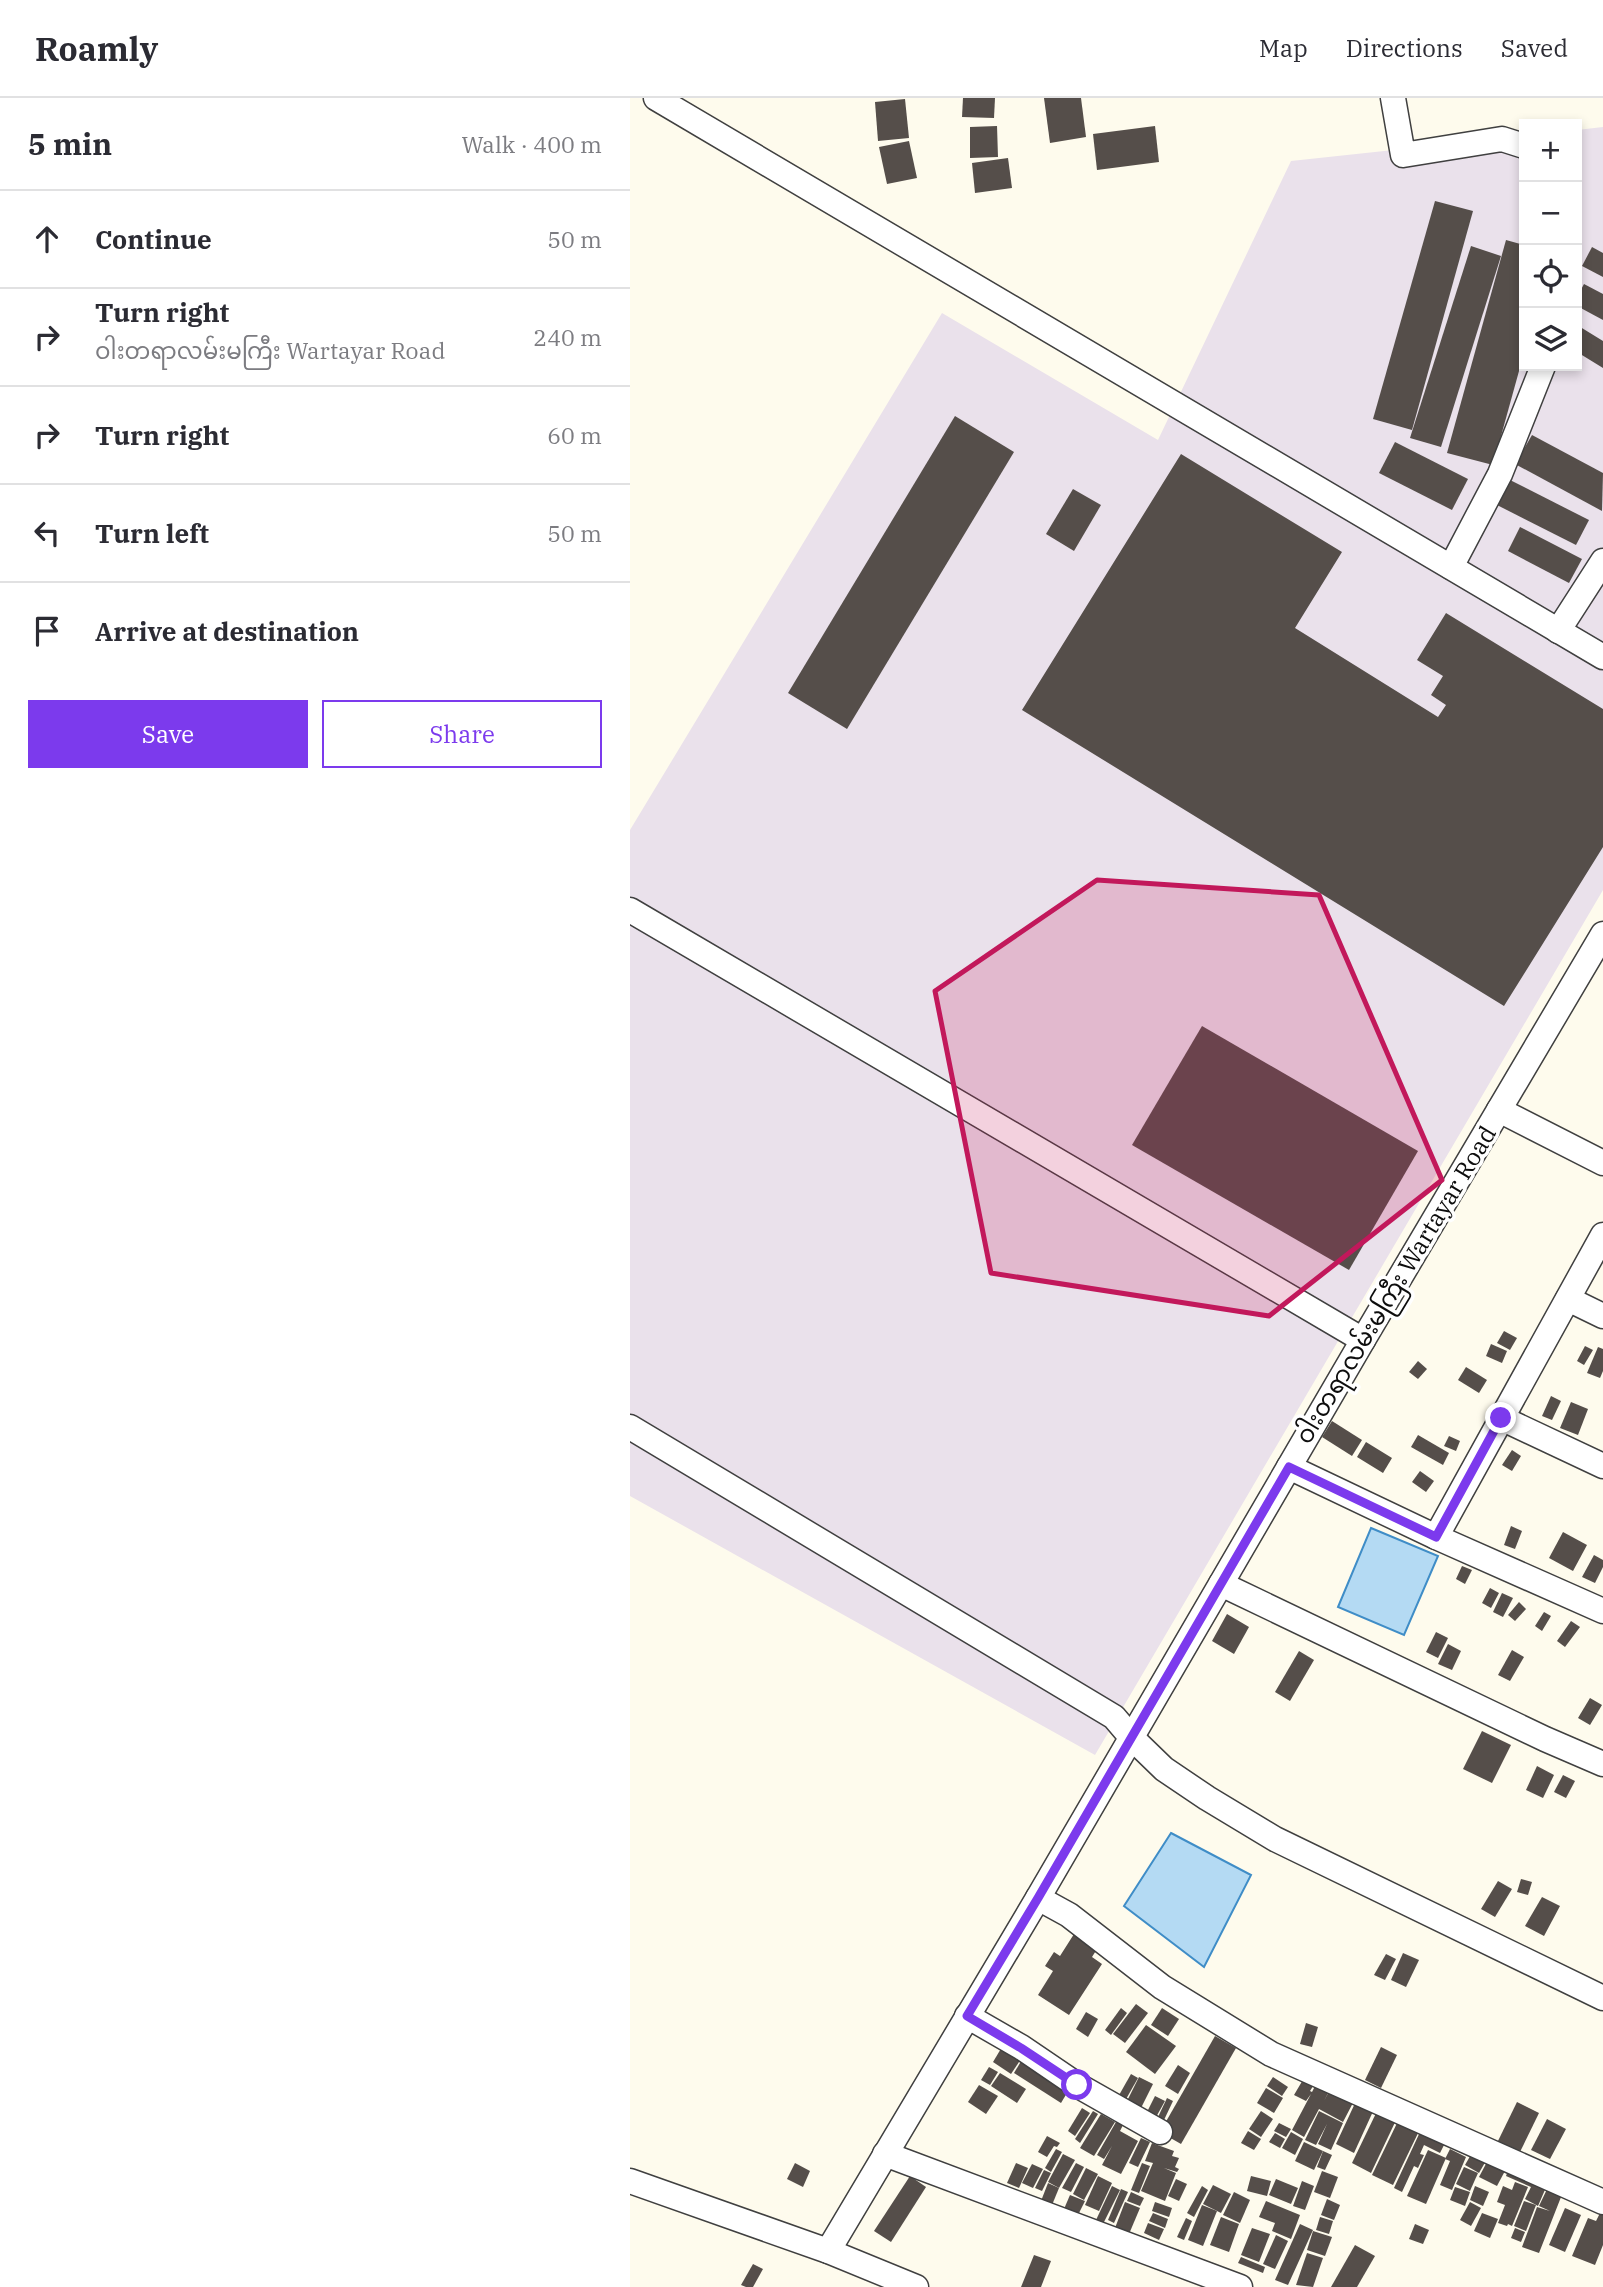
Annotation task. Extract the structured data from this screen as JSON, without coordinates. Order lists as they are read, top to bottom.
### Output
{
  "streets": {
    "street": ["ဝါးတရာလမ်းမကြီး Wartayar Road"]
  },
  "page": {
    "header": "Roamly",
    "nav": ["Map", "Directions", "Saved"],
    "heading": ["5 min", "Walk · 400 m"],
    "map_buttons": ["+", "−"],
    "list": [
      ["Continue", "50 m"],
      ["Turn right", "ဝါးတရာလမ်းမကြီး Wartayar Road", "240 m"],
      ["Turn right", "60 m"],
      ["Turn left", "50 m"],
      "Arrive at destination"
    ],
    "buttons": ["Save", "Share"]
  }
}
